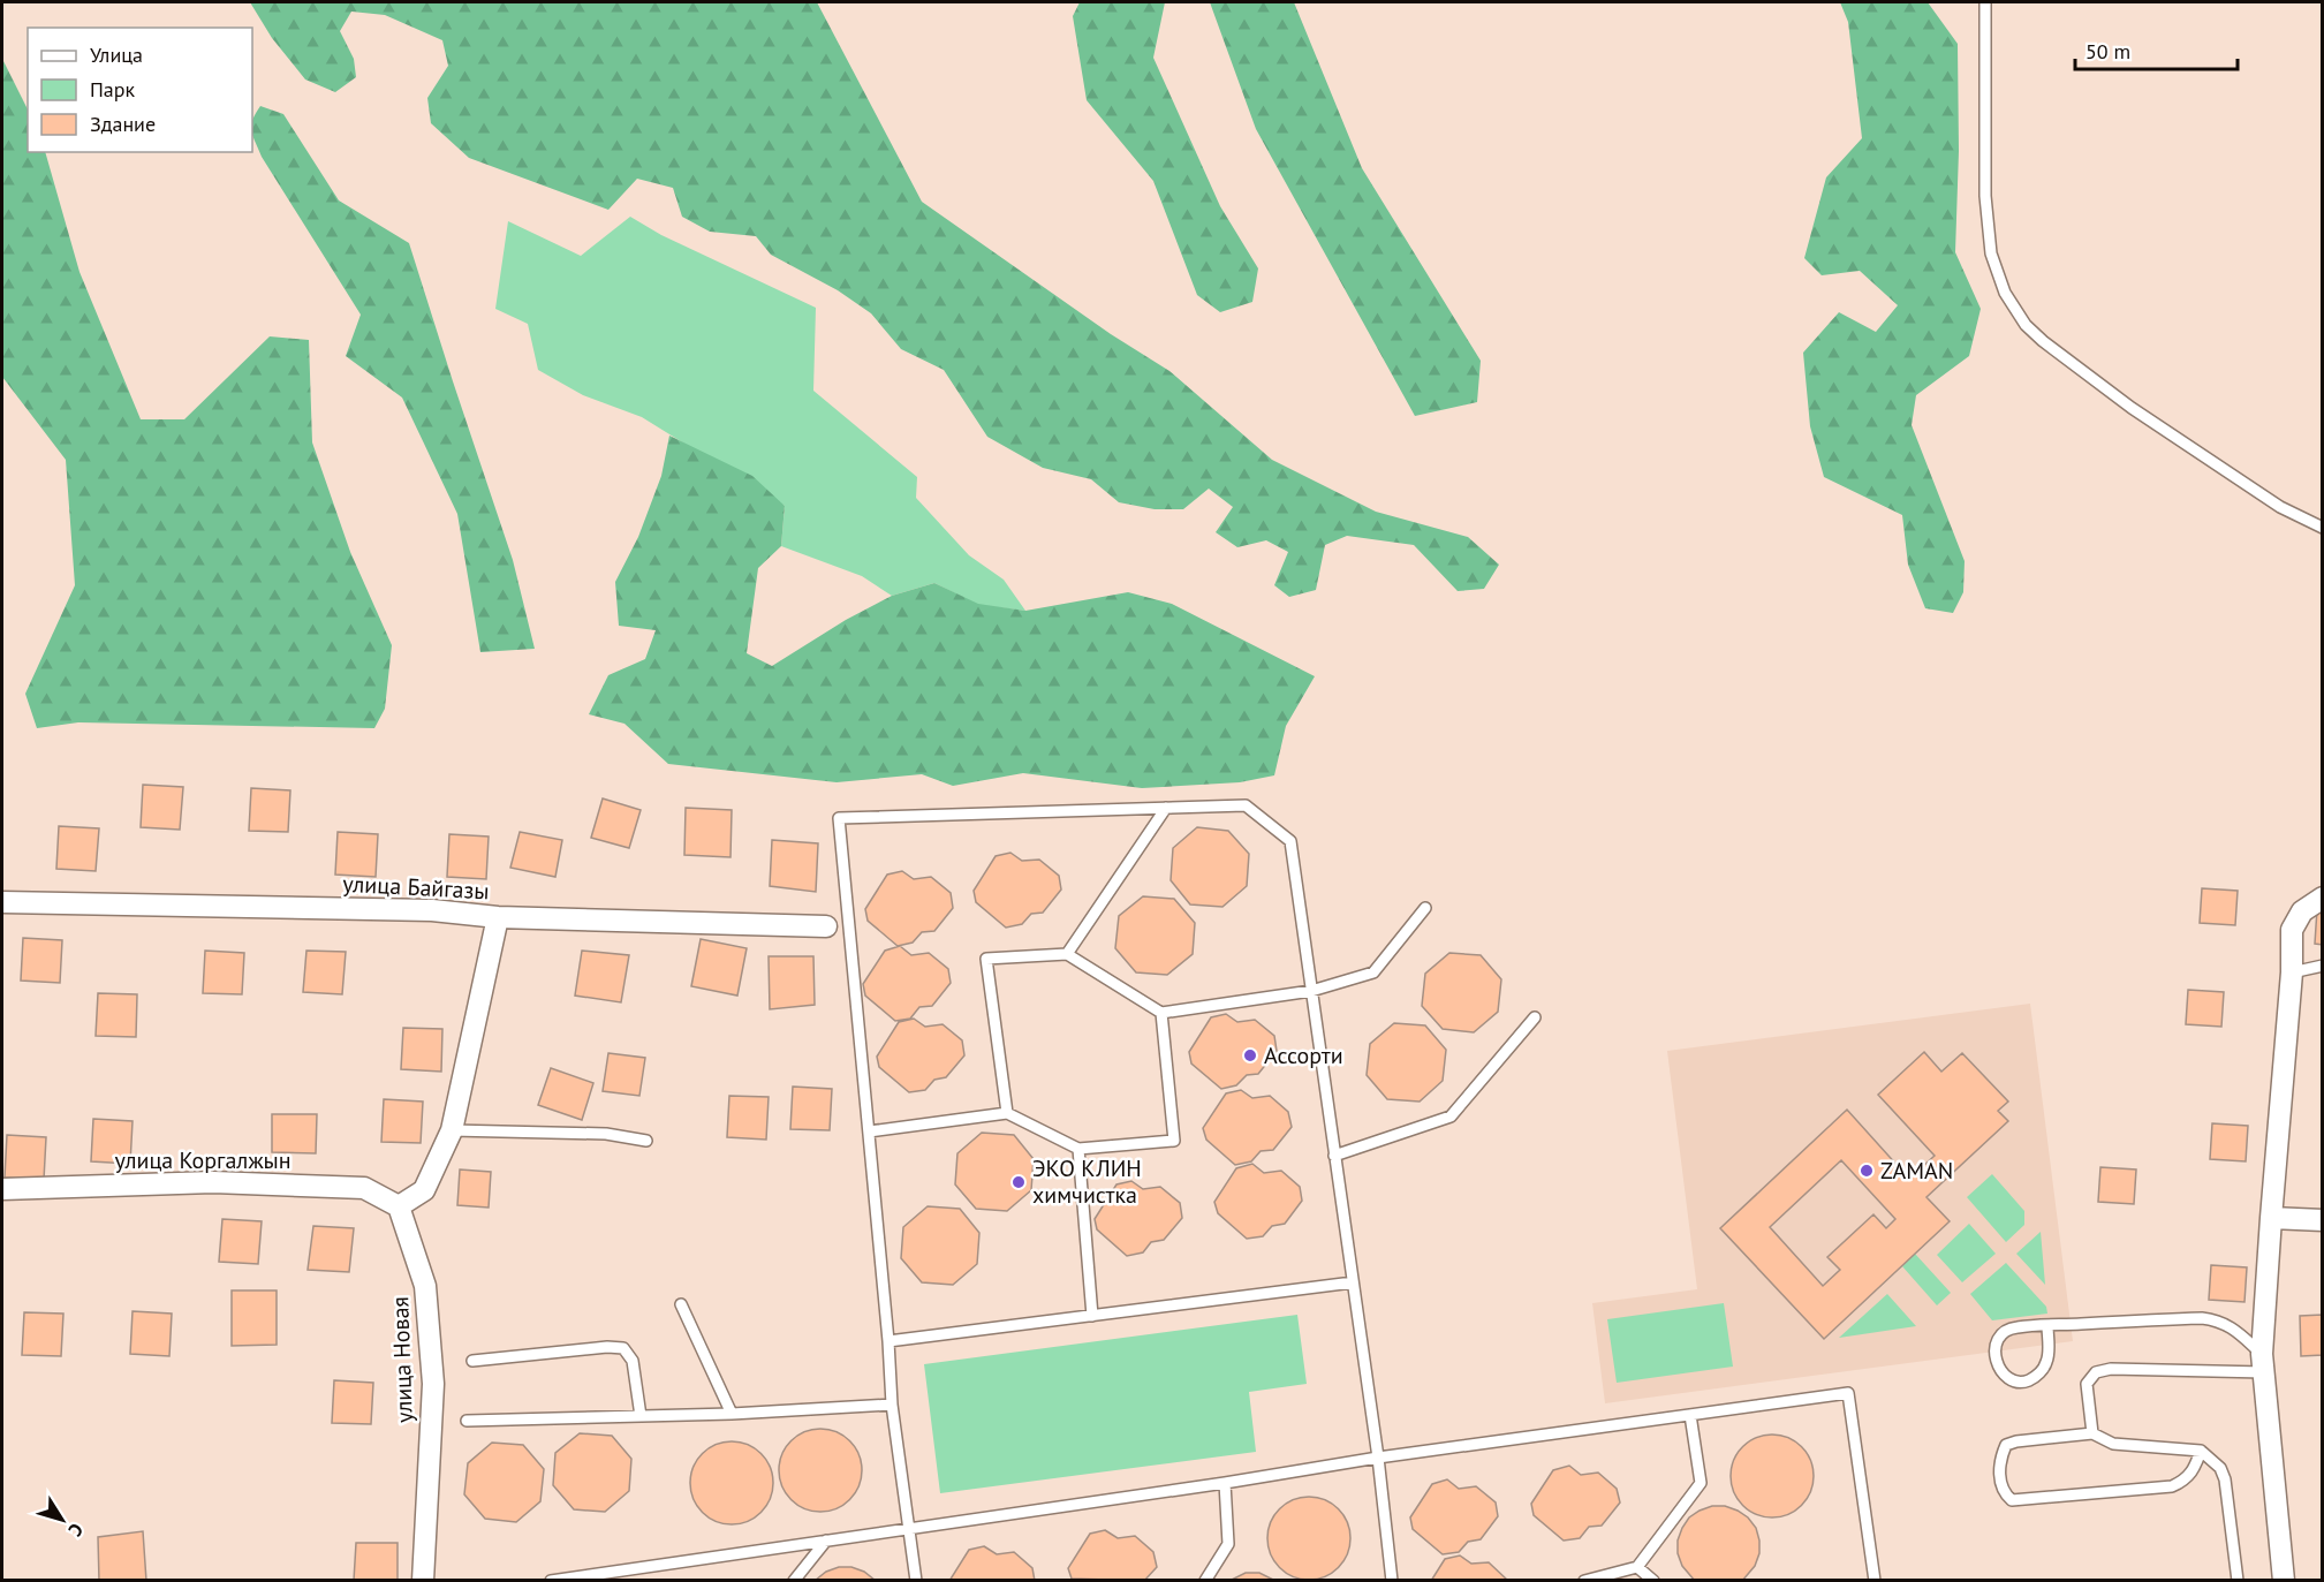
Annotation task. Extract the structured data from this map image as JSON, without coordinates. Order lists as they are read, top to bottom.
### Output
{
  "streets": {
    "street": ["улица Байгазы", "улица Коргалжын", "улица Новая"]
  },
  "crossings": [
    ["улица Коргалжын", "улица Новая"]
  ],
  "places": ["Ассорти", "ZAMAN", "ЭКО КЛИН химчистка"],
  "legend": ["Улица", "Парк", "Здание"],
  "scale_bar": "50 m",
  "north": "bottom right"
}
